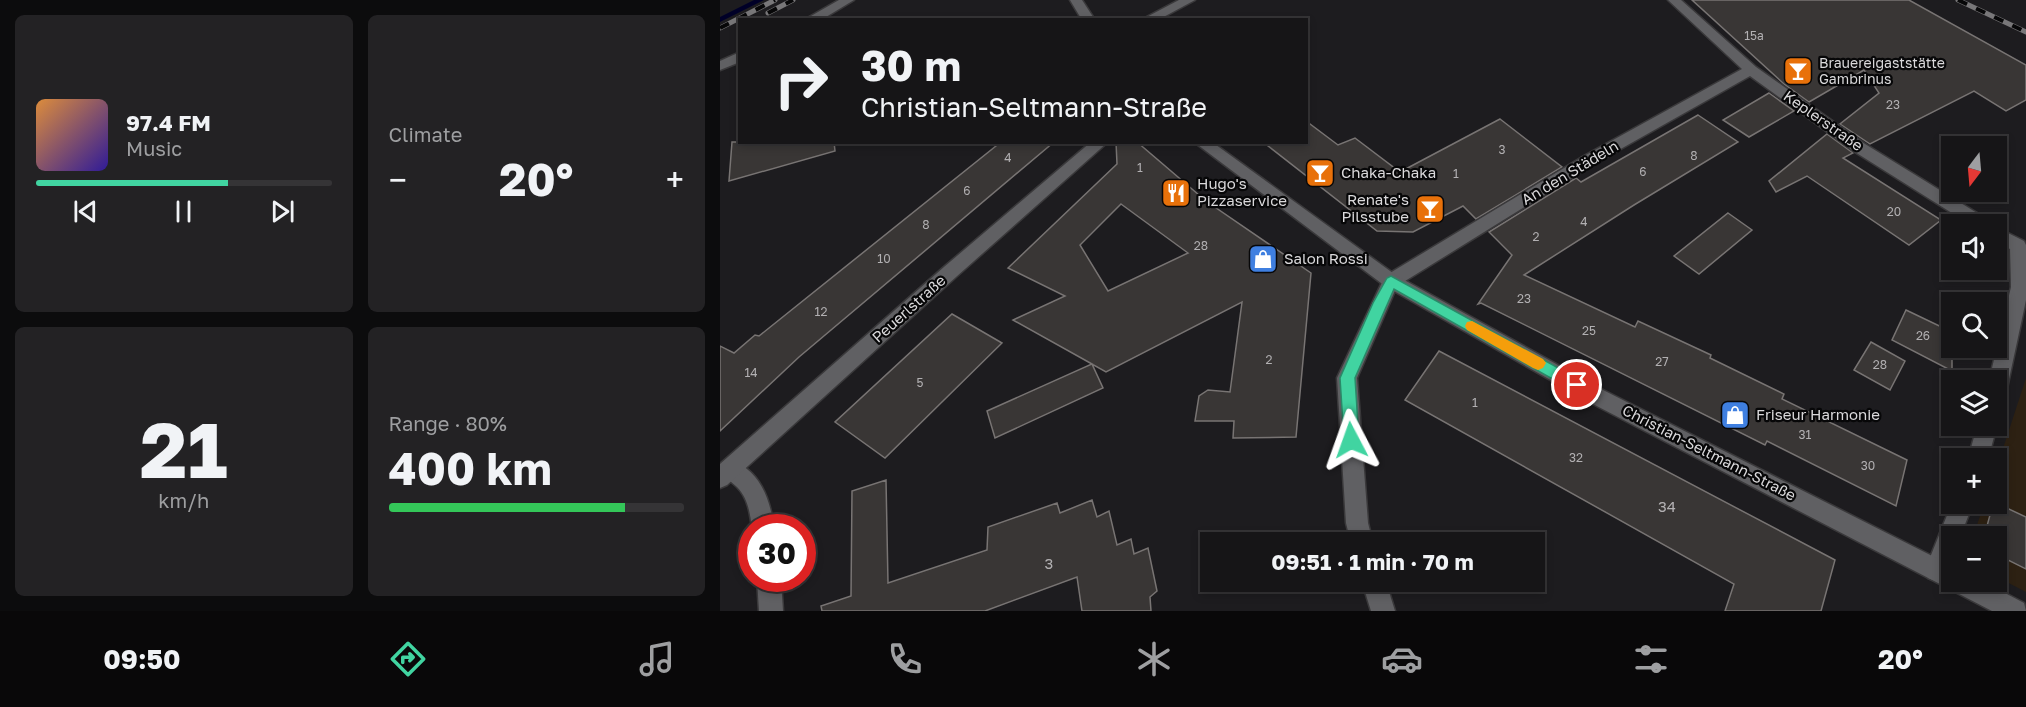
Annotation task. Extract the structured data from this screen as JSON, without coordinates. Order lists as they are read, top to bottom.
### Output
{
  "streets": {
    "street": [
      "Keplerstraße",
      "An den Städeln",
      "Peuerlstraße",
      "Christian-Seltmann-Straße"
    ]
  },
  "crossings": [
    ["Keplerstraße", "An den Städeln"],
    ["An den Städeln", "Christian-Seltmann-Straße"]
  ],
  "places": {
    "bar": ["Brauereigaststätte Gambrinus", "Chaka-Chaka", "Renate's Pilsstube"],
    "restaurant": ["Hugo's Pizzaservice"],
    "shop": ["Salon Rossi", "Friseur Harmonie"]
  },
  "house_numbers": [
    "15a",
    "23",
    "3",
    "8",
    "4",
    "1",
    "6",
    "1",
    "6",
    "20",
    "4",
    "8",
    "2",
    "28",
    "10",
    "23",
    "12",
    "25",
    "26",
    "2",
    "27",
    "28",
    "14",
    "5",
    "1",
    "31",
    "32",
    "30",
    "34",
    "3"
  ],
  "north": "bottom",
  "page": {
    "tile": [
      "Climate",
      ["21", "km/h"],
      ["Range · 80%", "400 km"]
    ],
    "turn": ["30 m", "Christian-Seltmann-Straße"],
    "song": ["97.4 FM", "Music"],
    "map_buttons": ["+", "−"],
    "heat": ["−", "20°", "+"],
    "limit": "30",
    "trip": "09:51 · 1 min · 70 m",
    "tabs": ["09:50", "20°"]
  }
}
